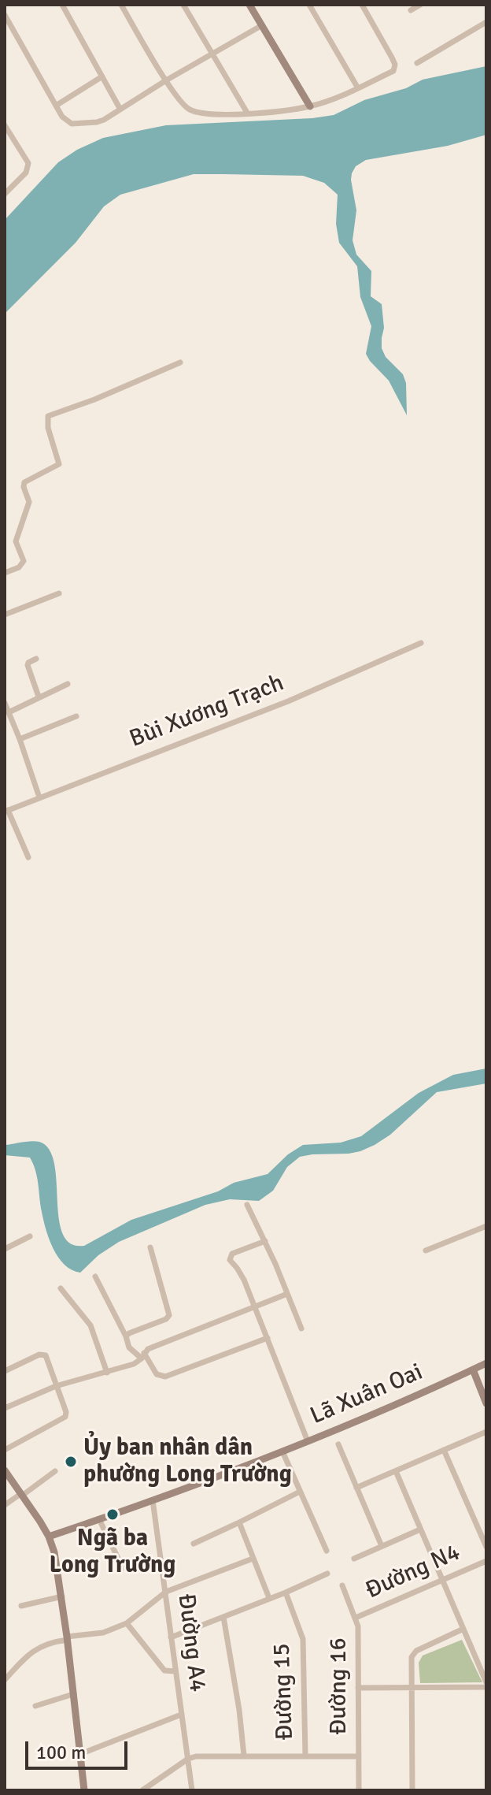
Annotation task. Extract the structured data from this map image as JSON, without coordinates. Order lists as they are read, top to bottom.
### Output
{
  "streets": {
    "main road": ["Lã Xuân Oai"],
    "street": [
      "Bùi Xương Trạch",
      "Đường N4",
      "Đường A4",
      "Đường 16",
      "Đường 15"
    ]
  },
  "crossings": [
    ["Lã Xuân Oai", "Đường A4"],
    ["Đường N4", "Đường 16"]
  ],
  "places": ["Ủy ban nhân dân phường Long Trường", "Ngã ba Long Trường"],
  "scale_bar": "100 m"
}
